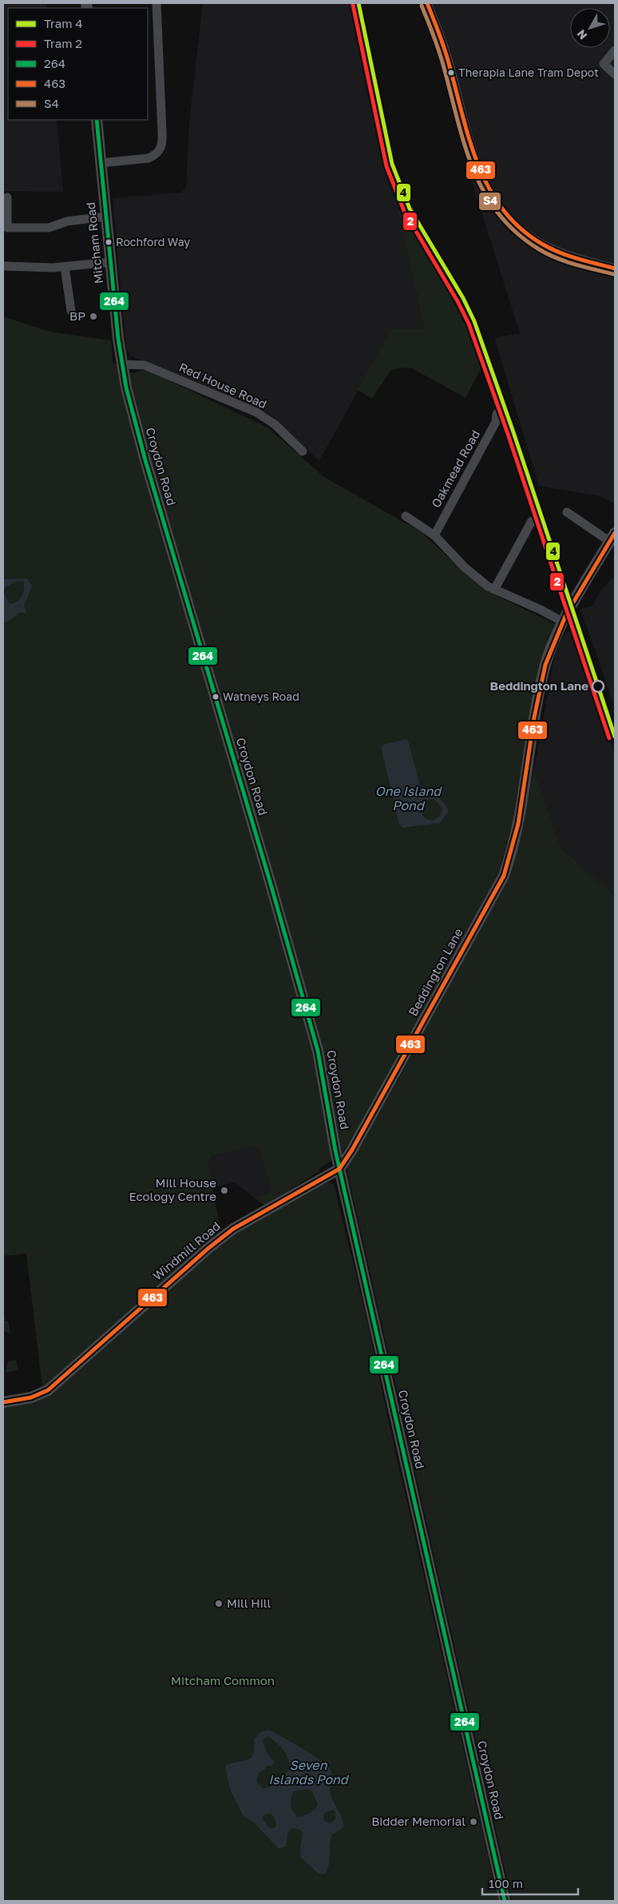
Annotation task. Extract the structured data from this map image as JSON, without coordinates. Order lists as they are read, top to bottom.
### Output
{
  "streets": {
    "main road": [
      "Mitcham Road",
      "Croydon Road",
      "Beddington Lane",
      "Windmill Road"
    ],
    "street": ["Red House Road", "Oakmead Road"]
  },
  "crossings": [
    ["Mitcham Road", "Red House Road"],
    ["Mitcham Road", "Croydon Road"],
    ["Red House Road", "Croydon Road"],
    ["Croydon Road", "Beddington Lane"],
    ["Croydon Road", "Windmill Road"],
    ["Beddington Lane", "Windmill Road"]
  ],
  "water": ["One Island Pond", "Seven Islands Pond"],
  "parks": ["Mitcham Common"],
  "places": [
    "Therapia Lane Tram Depot",
    "Rochford Way",
    "BP",
    "Beddington Lane",
    "Watneys Road",
    "Mill House Ecology Centre",
    "Mill Hill",
    "Bidder Memorial"
  ],
  "lines": [
    "tram line 4",
    "transit line 463",
    "tram line 2",
    "transit line S4",
    "transit line 264"
  ],
  "legend": [
    "Tram 4",
    "Tram 2",
    "264",
    "463",
    "S4"
  ],
  "scale_bar": "100 m",
  "north": "bottom left"
}
